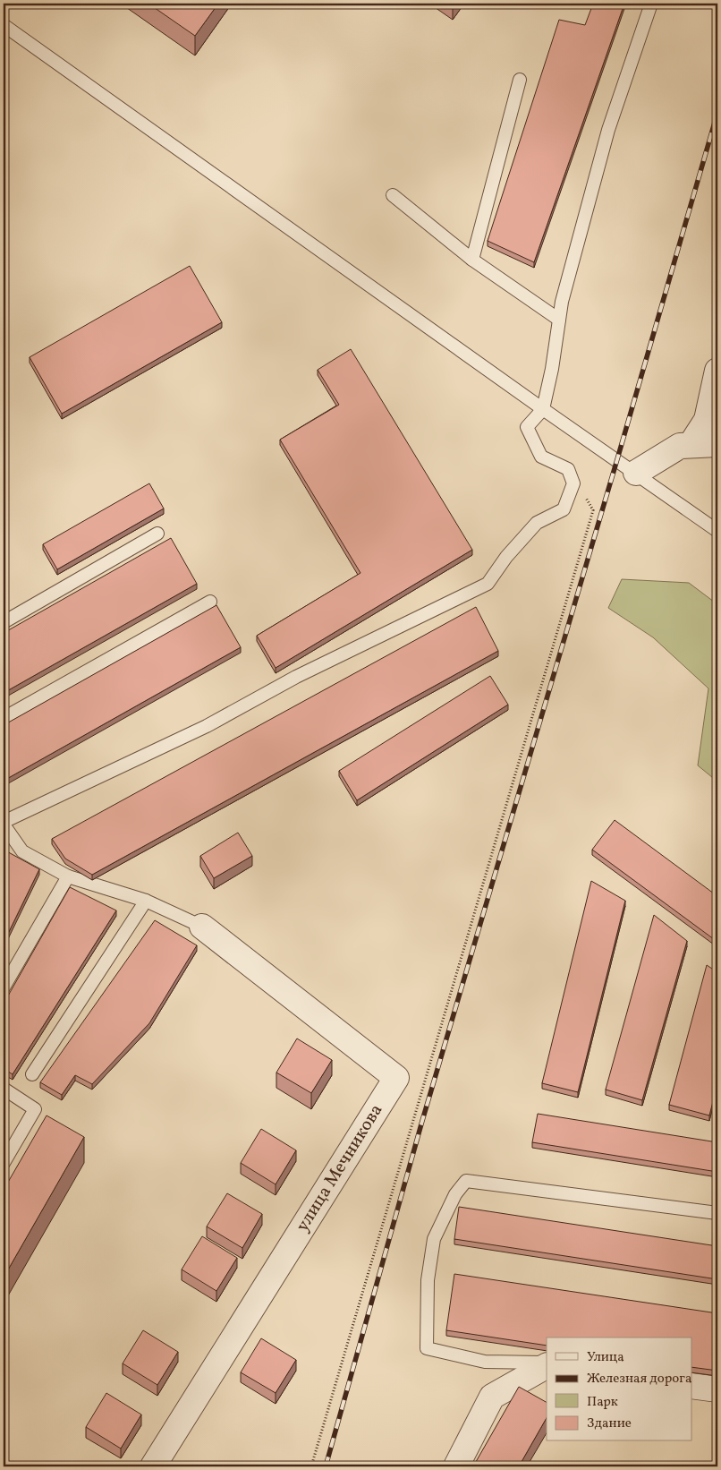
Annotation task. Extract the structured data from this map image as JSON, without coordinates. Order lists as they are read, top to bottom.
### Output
{
  "streets": {
    "street": ["улица Мечникова"]
  },
  "legend": [
    "Улица",
    "Железная дорога",
    "Парк",
    "Здание"
  ]
}
